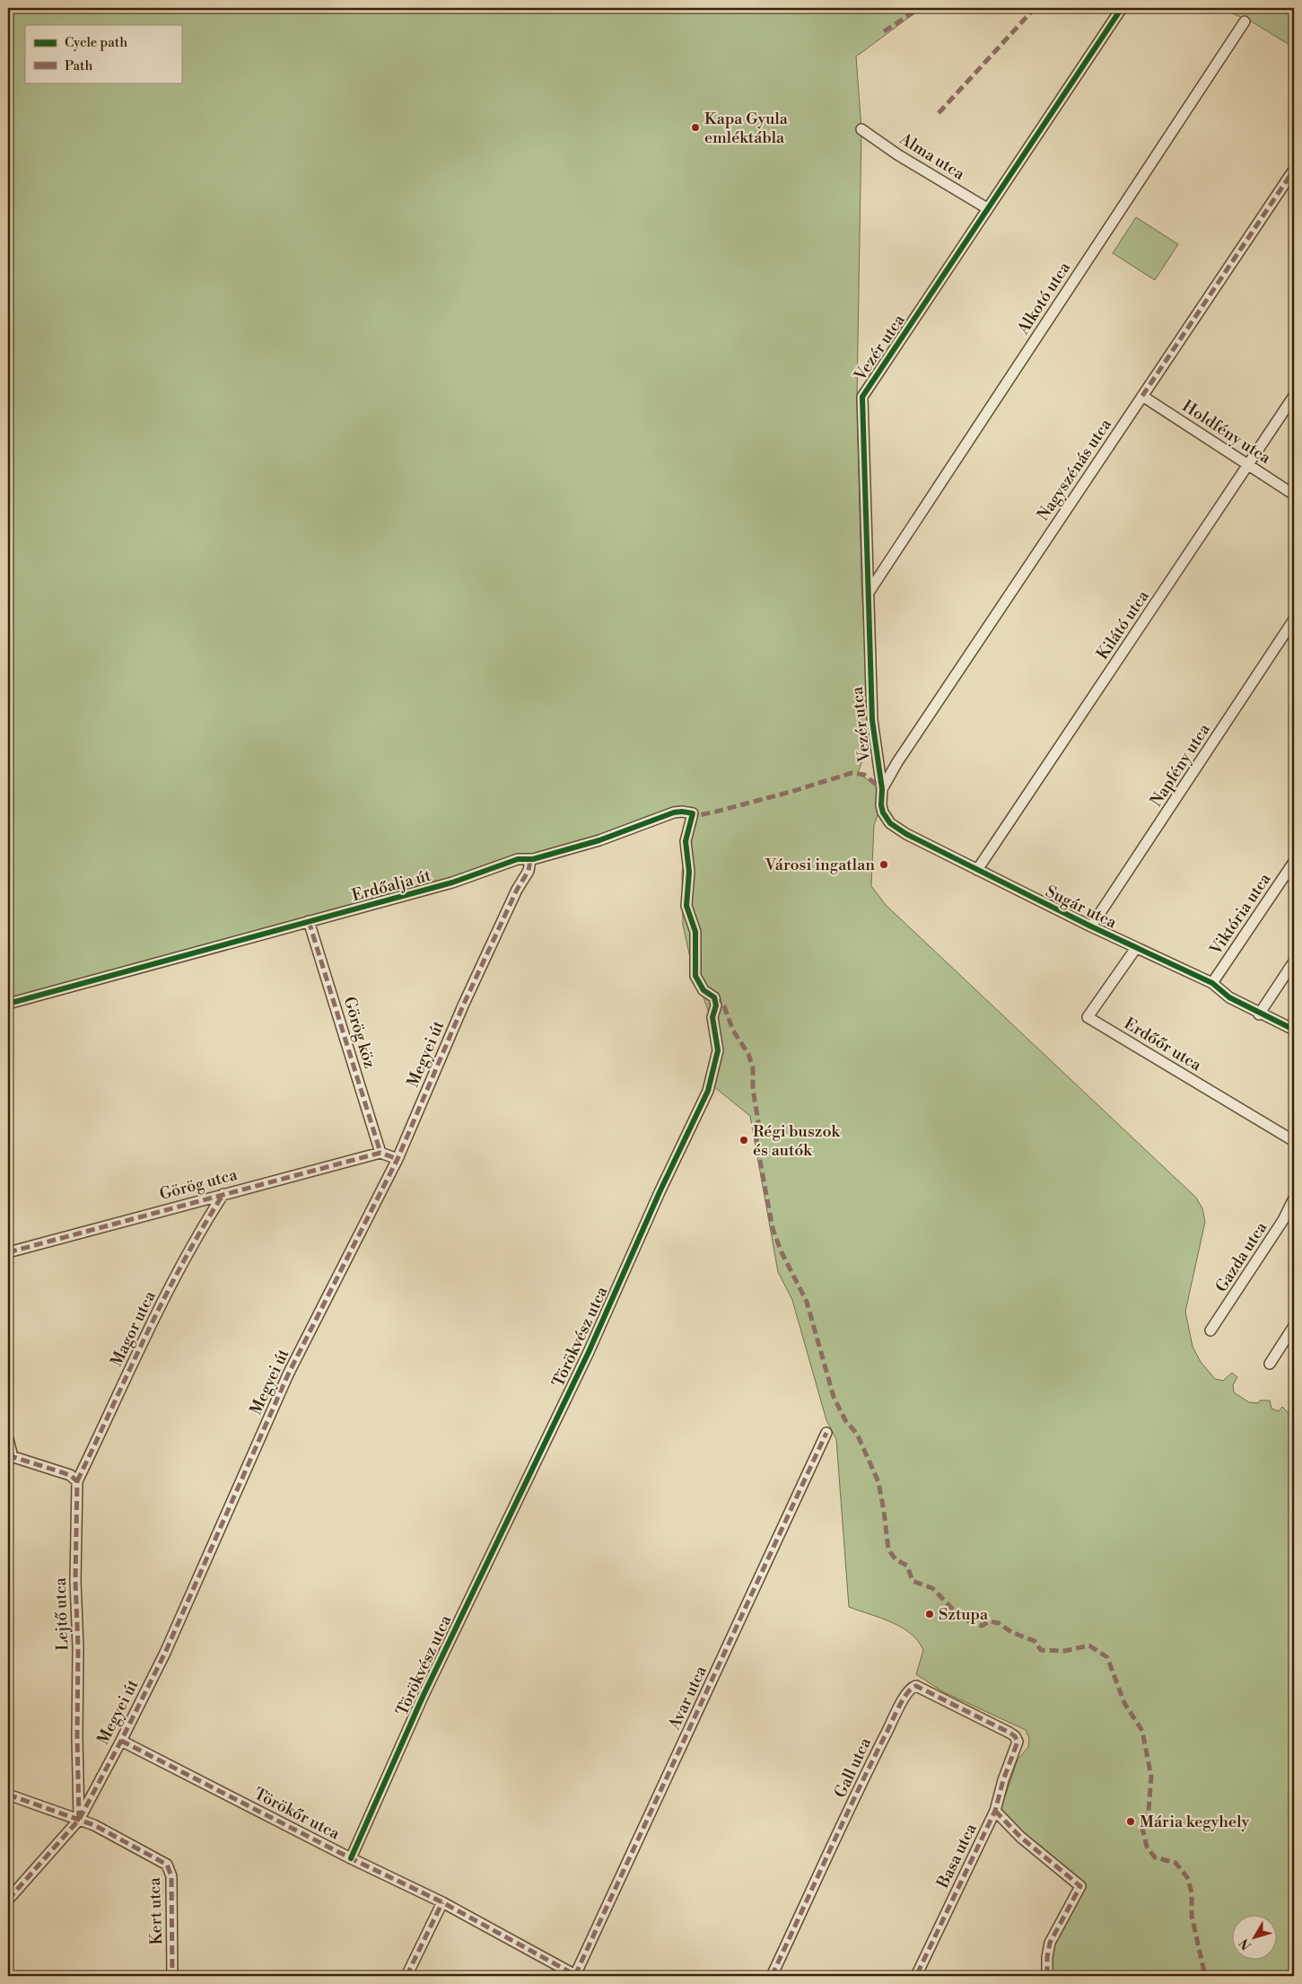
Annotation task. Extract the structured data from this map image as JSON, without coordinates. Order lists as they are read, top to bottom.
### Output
{
  "streets": {
    "street": [
      "Alma utca",
      "Alkotó utca",
      "Vezér utca",
      "Holdfény utca",
      "Nagyszénás utca",
      "Kilátó utca",
      "Napfény utca",
      "Erdőalja út",
      "Sugár utca",
      "Viktória utca",
      "Görög köz",
      "Erdőőr utca",
      "Megyei út",
      "Görög utca",
      "Gazda utca",
      "Magor utca",
      "Törökvész utca",
      "Lejtő utca",
      "Avar utca",
      "Gall utca",
      "Törökőr utca",
      "Basa utca",
      "Kert utca"
    ]
  },
  "crossings": [
    ["Alma utca", "Vezér utca"],
    ["Alkotó utca", "Vezér utca"],
    ["Vezér utca", "Nagyszénás utca"],
    ["Vezér utca", "Sugár utca"],
    ["Holdfény utca", "Nagyszénás utca"],
    ["Holdfény utca", "Kilátó utca"],
    ["Nagyszénás utca", "Sugár utca"],
    ["Kilátó utca", "Sugár utca"],
    ["Napfény utca", "Sugár utca"],
    ["Erdőalja út", "Görög köz"],
    ["Erdőalja út", "Megyei út"],
    ["Erdőalja út", "Törökvész utca"],
    ["Sugár utca", "Viktória utca"],
    ["Sugár utca", "Erdőőr utca"],
    ["Görög köz", "Görög utca"],
    ["Megyei út", "Lejtő utca"],
    ["Megyei út", "Törökőr utca"],
    ["Megyei út", "Kert utca"],
    ["Görög utca", "Magor utca"],
    ["Magor utca", "Lejtő utca"],
    ["Törökvész utca", "Törökőr utca"],
    ["Lejtő utca", "Kert utca"],
    ["Avar utca", "Törökőr utca"],
    ["Gall utca", "Basa utca"]
  ],
  "places": [
    "Kapa Gyula emléktábla",
    "Városi ingatlan",
    "Régi buszok és autók",
    "Sztupa",
    "Mária kegyhely"
  ],
  "legend": ["Cycle path", "Path"],
  "north": "bottom left"
}
